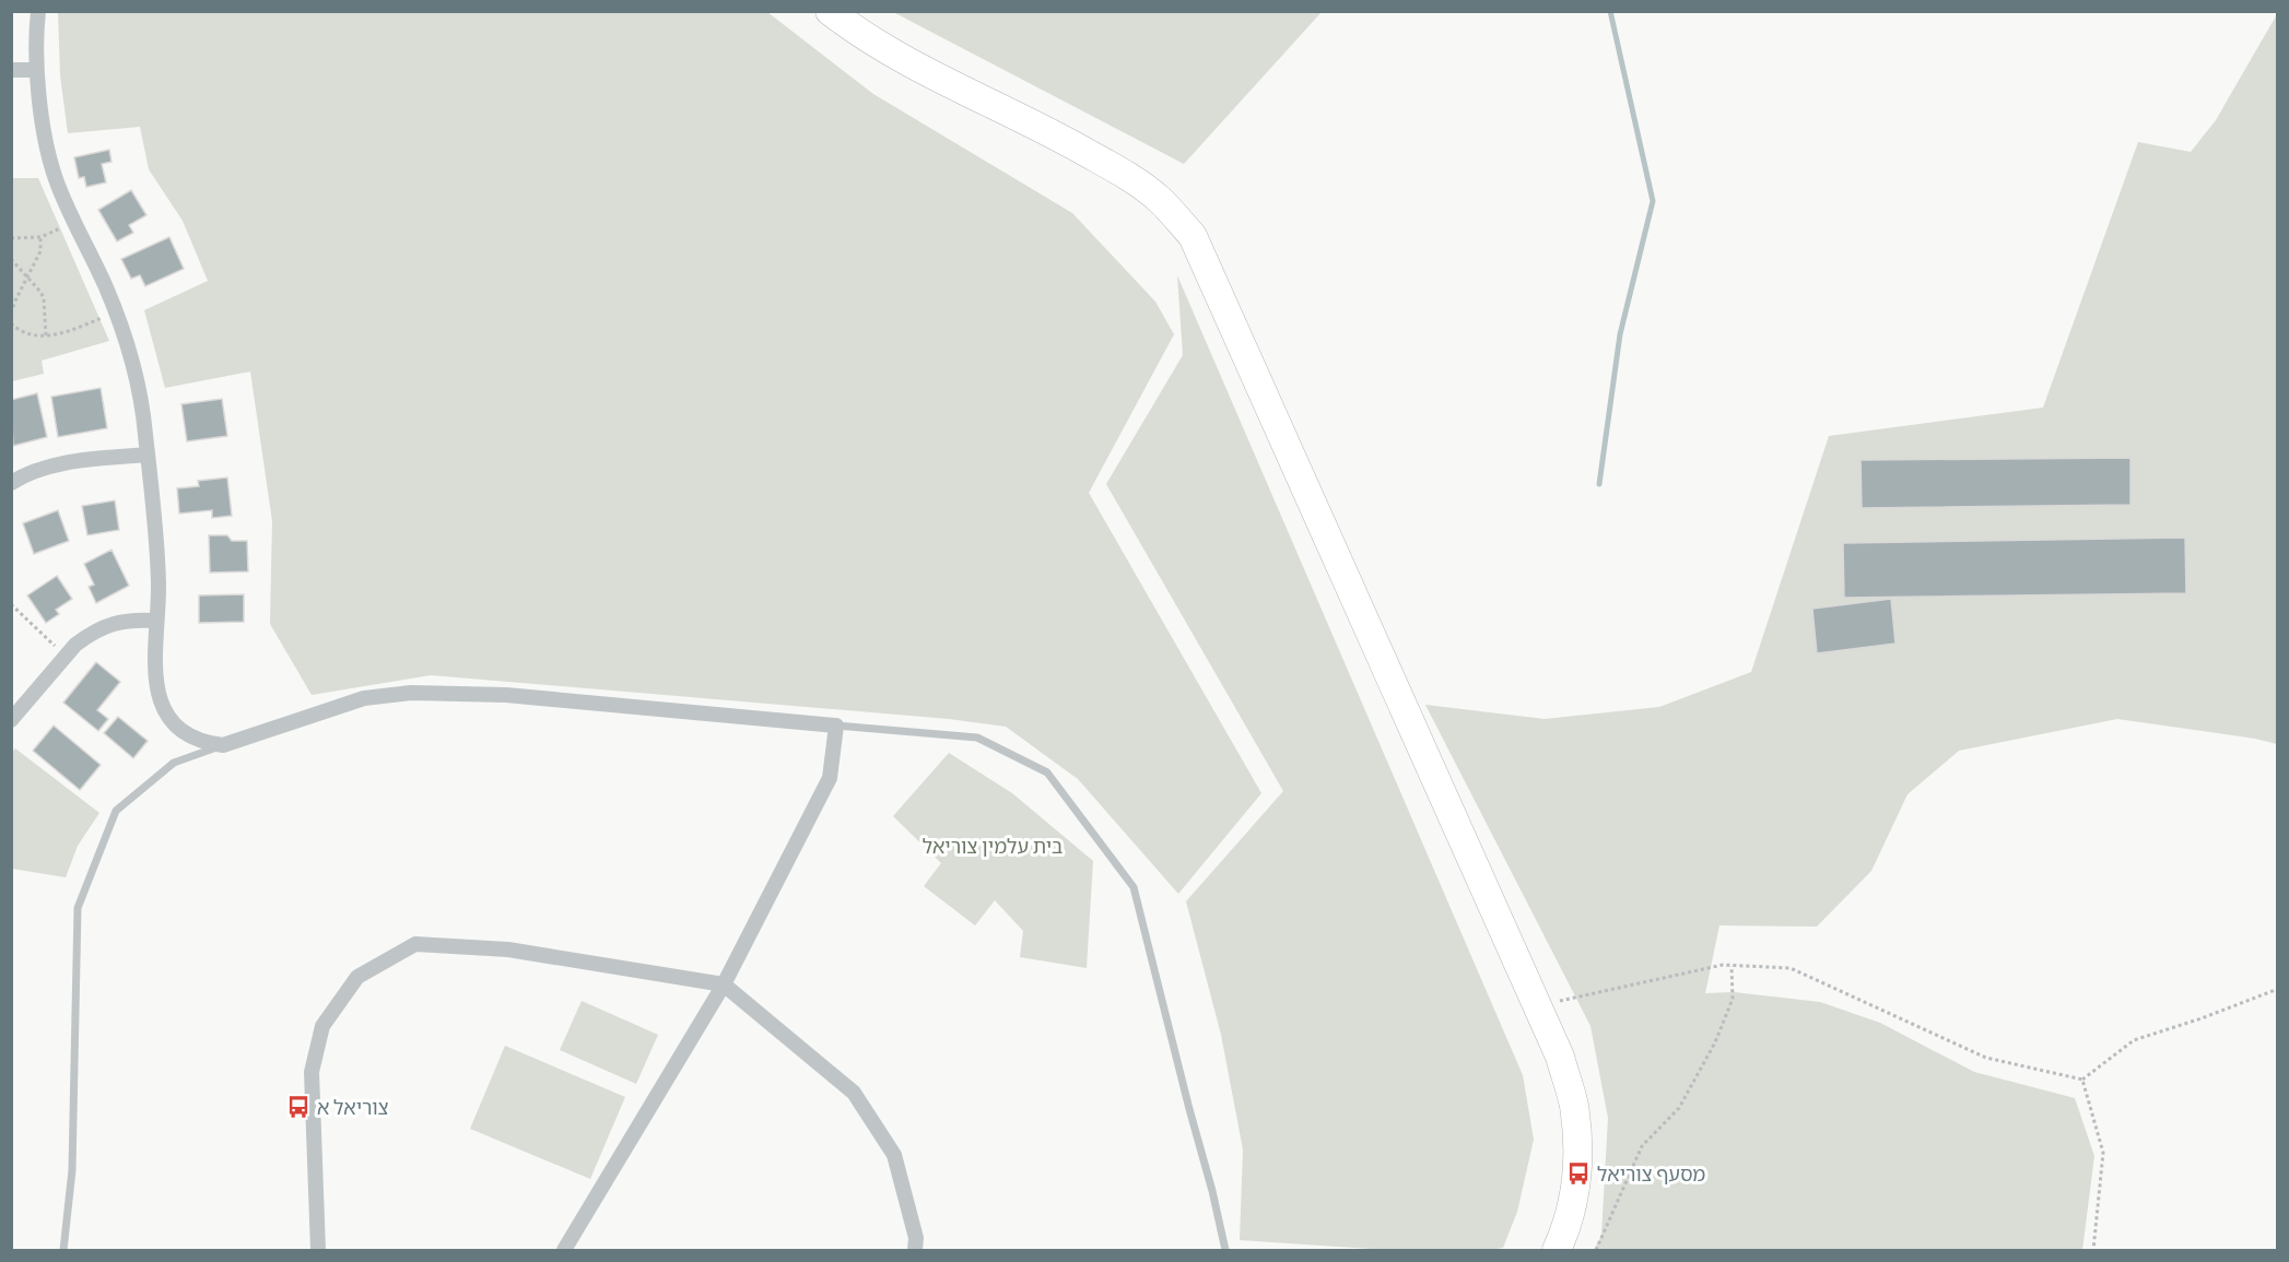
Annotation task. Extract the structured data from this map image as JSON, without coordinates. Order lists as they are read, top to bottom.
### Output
{
  "parks": ["בית עלמין צוריאל"],
  "places": {
    "bus stop": ["צוריאל א", "מסעף צוריאל"]
  }
}
